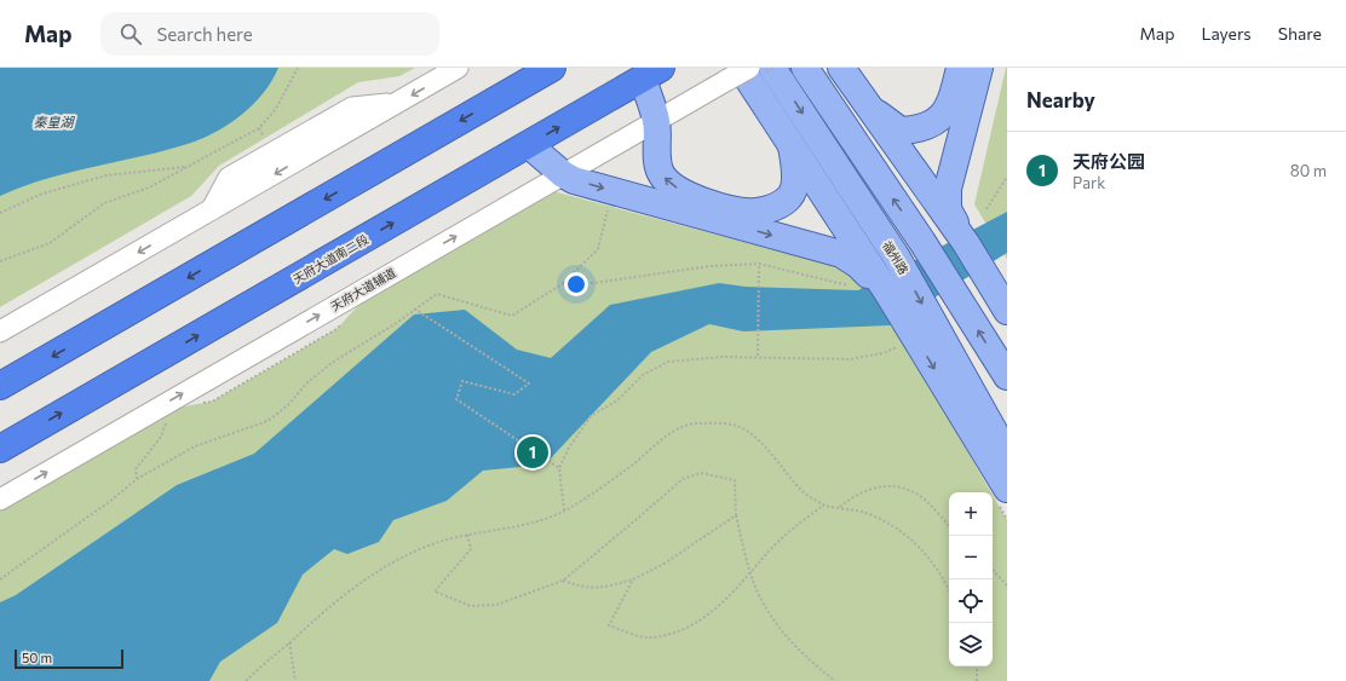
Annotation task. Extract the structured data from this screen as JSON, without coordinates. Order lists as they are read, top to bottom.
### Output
{
  "streets": {
    "highway": ["天府大道南二段"],
    "main road": ["福州路"],
    "street": ["天府大道辅道"]
  },
  "water": ["秦皇湖"],
  "scale_bar": "50 m",
  "page": {
    "header": "Map",
    "search": "Search here",
    "nav": ["Map", "Layers", "Share"],
    "heading": "Nearby",
    "list": [
      {
        "mark": "1",
        "name": "天府公园",
        "note": "Park",
        "value": "80 m"
      }
    ],
    "pins": "1",
    "map_buttons": ["+", "−"],
    "scale": "50 m"
  }
}
